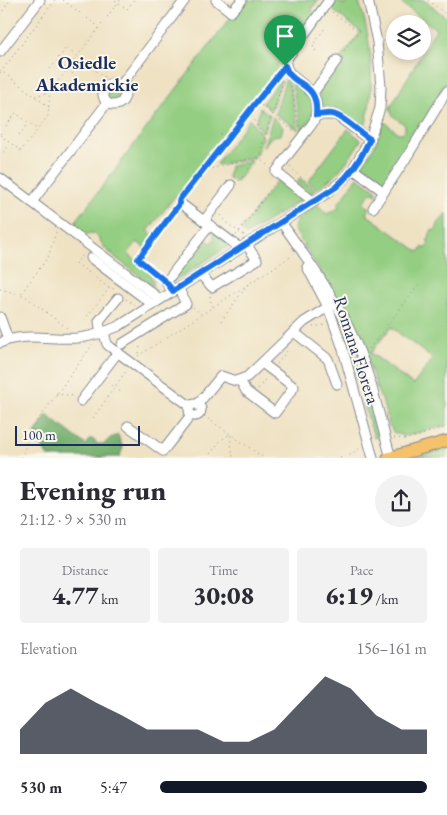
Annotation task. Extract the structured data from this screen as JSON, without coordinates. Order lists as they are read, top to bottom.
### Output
{
  "streets": {
    "street": ["Romana Florera"]
  },
  "districts": ["Osiedle Akademickie"],
  "scale_bar": "100 m",
  "page": {
    "scale": "100 m",
    "heading": ["Evening run", "21:12 · 9 × 530 m"],
    "stats": [
      ["Distance", "4.77 km"],
      ["Time", "30:08"],
      ["Pace", "6:19 /km"]
    ],
    "chart": ["Elevation", "156–161 m"],
    "list": [
      {
        "name": "530 m",
        "note": "5:47"
      }
    ]
  }
}
